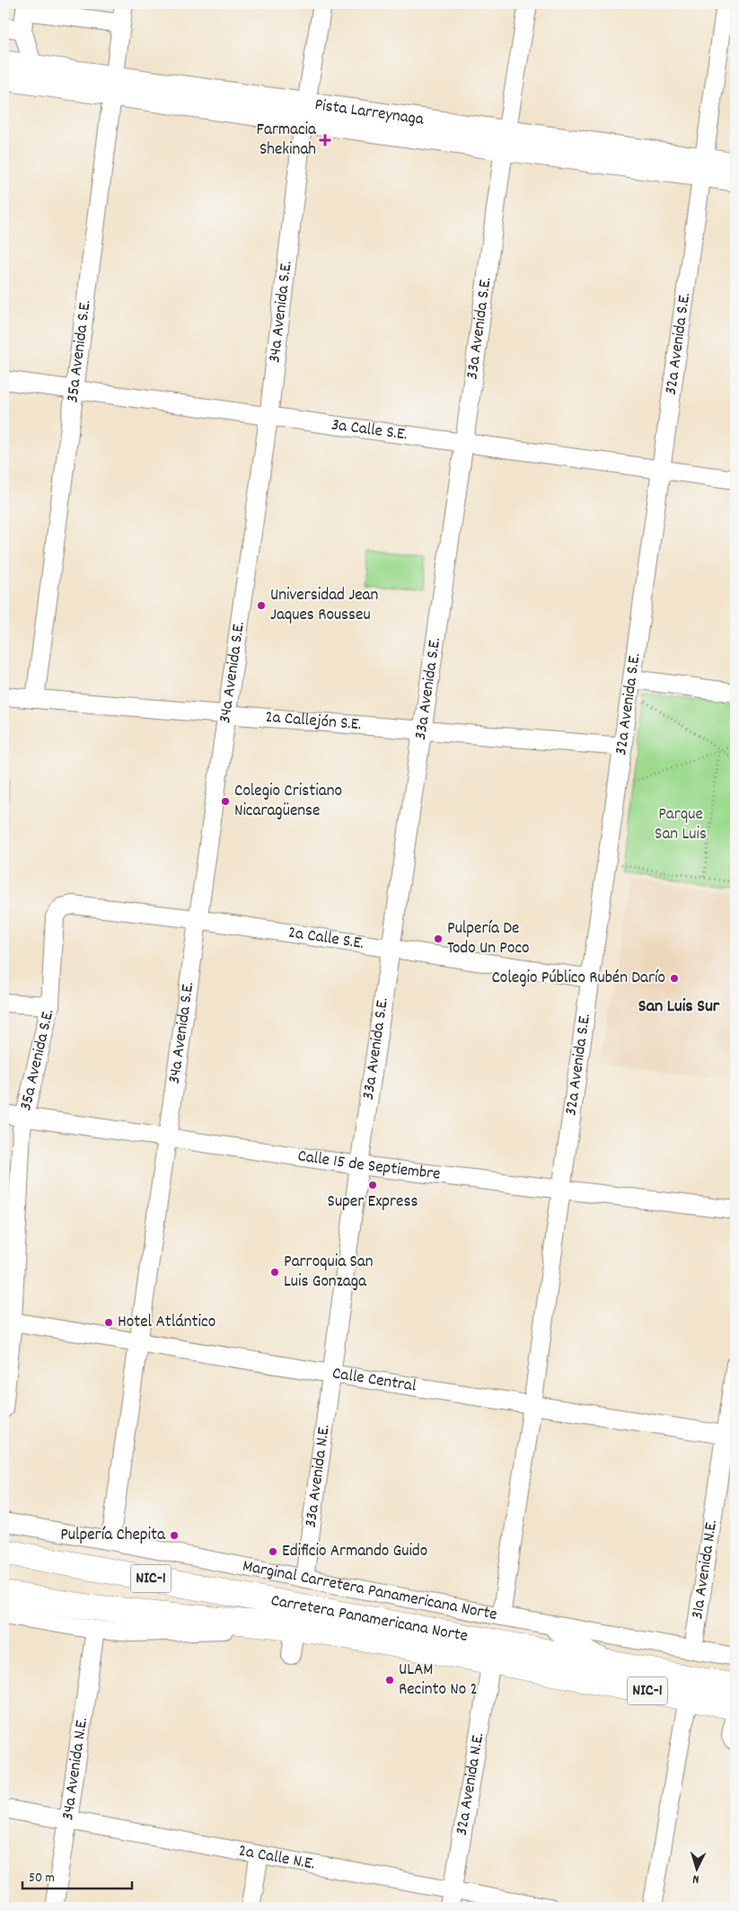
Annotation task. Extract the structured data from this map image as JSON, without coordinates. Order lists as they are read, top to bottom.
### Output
{
  "streets": {
    "highway": ["NIC-1", "Carretera Panamericana Norte"],
    "main road": ["Pista Larreynaga"],
    "street": [
      "34a Avenida S.E.",
      "33a Avenida S.E.",
      "32a Avenida S.E.",
      "35a Avenida S.E.",
      "3a Calle S.E.",
      "2a Callejón S.E.",
      "2a Calle S.E.",
      "Calle 15 de Septiembre",
      "Calle Central",
      "33a Avenida N.E.",
      "31a Avenida N.E.",
      "Marginal Carretera Panamericana Norte",
      "34a Avenida N.E.",
      "32a Avenida N.E.",
      "2a Calle N.E."
    ]
  },
  "crossings": [
    ["Pista Larreynaga", "34a Avenida S.E."],
    ["Pista Larreynaga", "33a Avenida S.E."],
    ["Pista Larreynaga", "32a Avenida S.E."],
    ["Pista Larreynaga", "35a Avenida S.E."],
    ["34a Avenida S.E.", "3a Calle S.E."],
    ["34a Avenida S.E.", "2a Callejón S.E."],
    ["34a Avenida S.E.", "2a Calle S.E."],
    ["34a Avenida S.E.", "Calle 15 de Septiembre"],
    ["34a Avenida S.E.", "Calle Central"],
    ["33a Avenida S.E.", "3a Calle S.E."],
    ["33a Avenida S.E.", "2a Callejón S.E."],
    ["33a Avenida S.E.", "2a Calle S.E."],
    ["33a Avenida S.E.", "Calle 15 de Septiembre"],
    ["33a Avenida S.E.", "Calle Central"],
    ["33a Avenida S.E.", "33a Avenida N.E."],
    ["32a Avenida S.E.", "3a Calle S.E."],
    ["32a Avenida S.E.", "2a Callejón S.E."],
    ["32a Avenida S.E.", "2a Calle S.E."],
    ["32a Avenida S.E.", "Calle 15 de Septiembre"],
    ["32a Avenida S.E.", "Calle Central"],
    ["35a Avenida S.E.", "3a Calle S.E."],
    ["35a Avenida S.E.", "2a Callejón S.E."],
    ["35a Avenida S.E.", "2a Calle S.E."],
    ["35a Avenida S.E.", "Calle 15 de Septiembre"],
    ["35a Avenida S.E.", "Calle Central"],
    ["Calle Central", "33a Avenida N.E."],
    ["Calle Central", "31a Avenida N.E."],
    ["33a Avenida N.E.", "Marginal Carretera Panamericana Norte"],
    ["31a Avenida N.E.", "Marginal Carretera Panamericana Norte"],
    ["NIC-1", "Carretera Panamericana Norte"],
    ["NIC-1", "34a Avenida N.E."],
    ["Carretera Panamericana Norte", "32a Avenida N.E."],
    ["34a Avenida N.E.", "2a Calle N.E."],
    ["32a Avenida N.E.", "2a Calle N.E."]
  ],
  "districts": ["San Luis Sur"],
  "parks": ["Parque San Luis"],
  "places": {
    "health": ["Farmacia Shekinah"],
    "other": [
      "Universidad Jean Jaques Rousseu",
      "Colegio Cristiano Nicaragüense",
      "Pulpería De Todo Un Poco",
      "Colegio Público Rubén Darío",
      "Super Express",
      "Parroquia San Luis Gonzaga",
      "Hotel Atlántico",
      "Pulpería Chepita",
      "Edificio Armando Guido",
      "ULAM Recinto No 2"
    ]
  },
  "scale_bar": "50 m",
  "north": "bottom"
}
